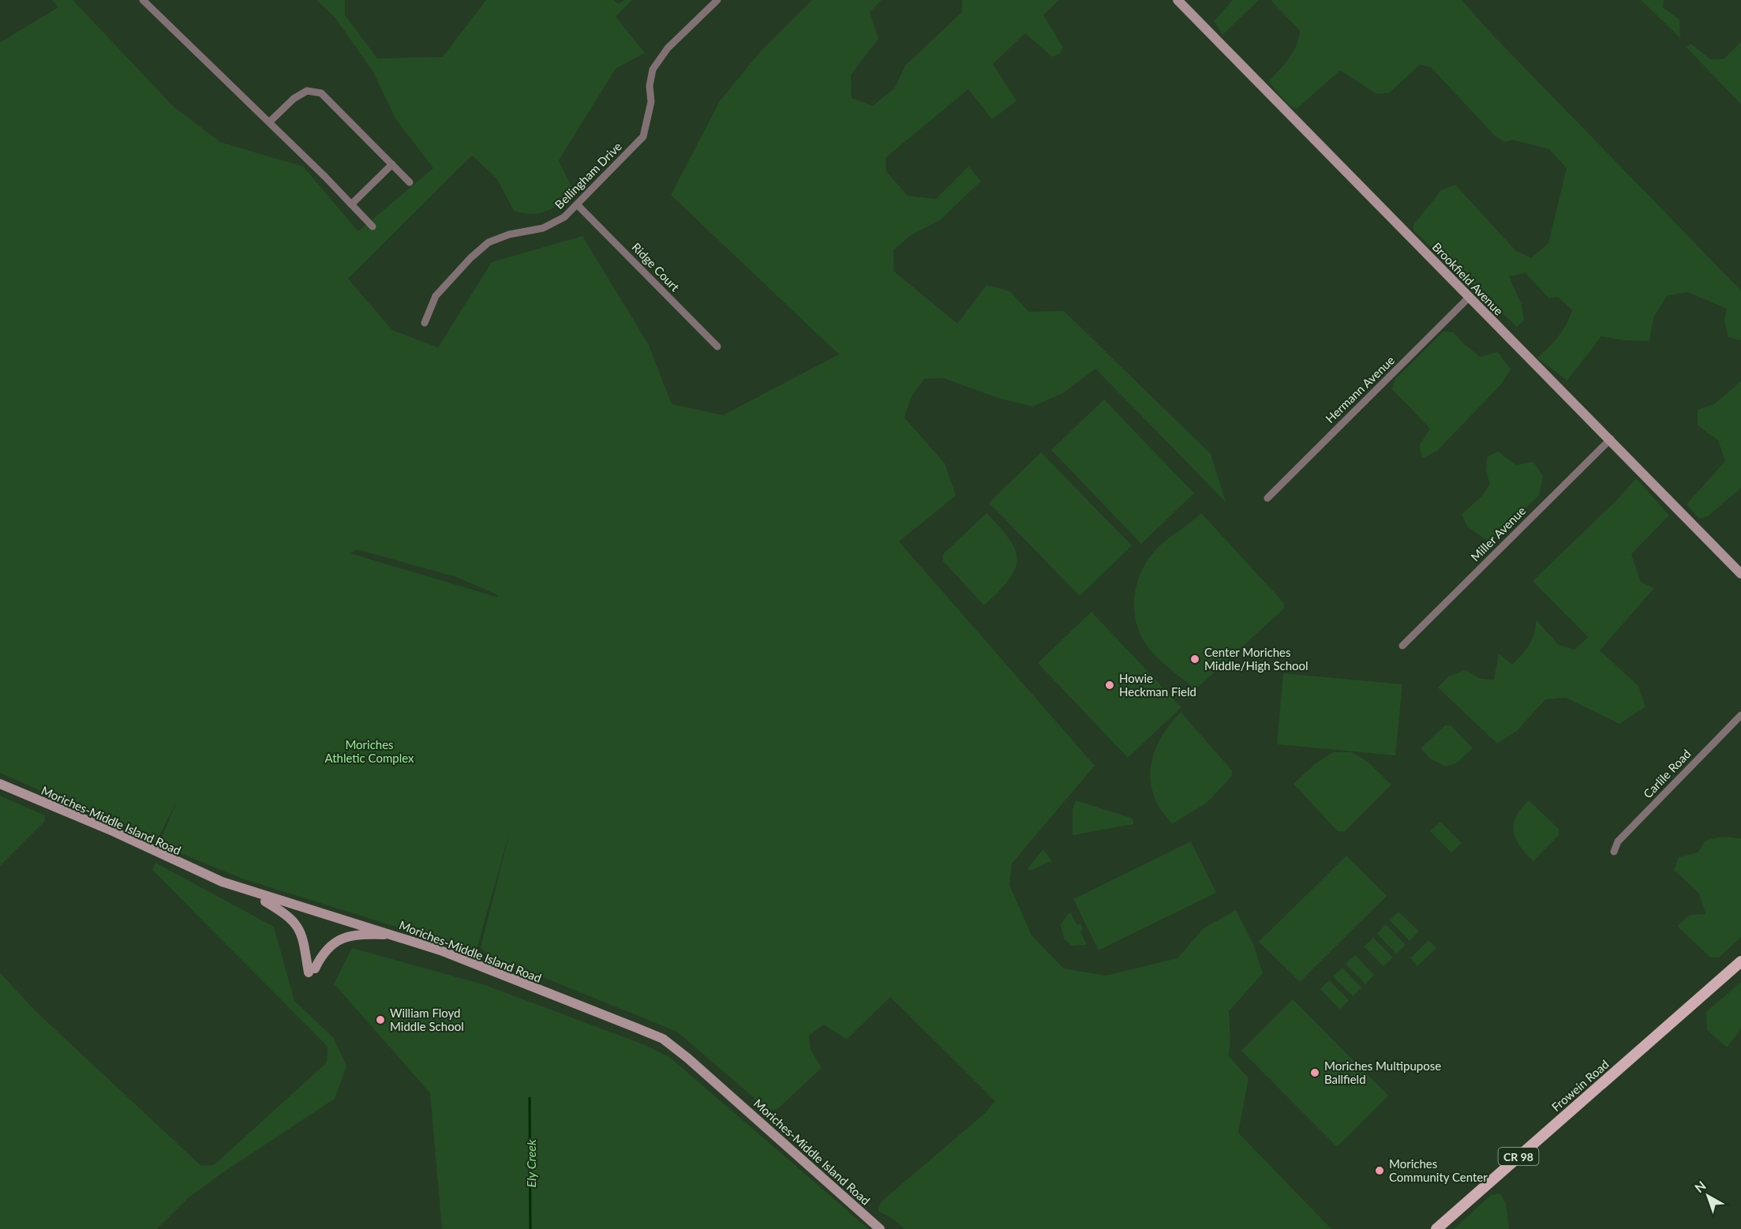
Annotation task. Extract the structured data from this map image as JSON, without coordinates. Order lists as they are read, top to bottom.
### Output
{
  "streets": {
    "main road": [
      "Brookfield Avenue",
      "Moriches-Middle Island Road",
      "Frowein Road",
      "CR 98"
    ],
    "street": [
      "Bellingham Drive",
      "Ridge Court",
      "Hermann Avenue",
      "Miller Avenue",
      "Carlile Road"
    ]
  },
  "crossings": [
    ["Bellingham Drive", "Ridge Court"],
    ["Brookfield Avenue", "Hermann Avenue"],
    ["Brookfield Avenue", "Miller Avenue"]
  ],
  "water": ["Ely Creek"],
  "parks": ["Moriches Athletic Complex"],
  "places": [
    "Center Moriches Middle/High School",
    "Howie Heckman Field",
    "William Floyd Middle School",
    "Moriches Multipupose Ballfield",
    "Moriches Community Center"
  ],
  "north": "top left"
}
